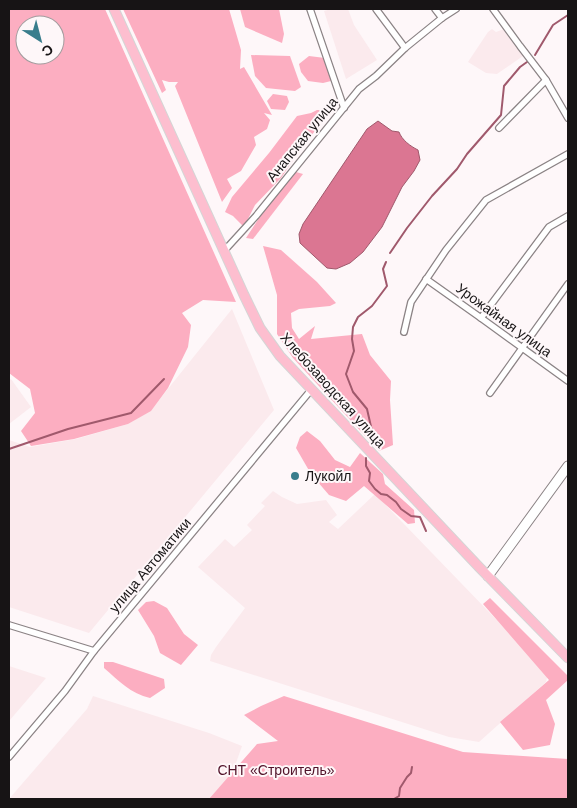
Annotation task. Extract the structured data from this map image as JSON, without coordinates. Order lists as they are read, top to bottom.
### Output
{
  "streets": {
    "main road": ["Хлебозаводская улица"],
    "street": ["Анапская улица", "Урожайная улица", "улица Автоматики"]
  },
  "crossings": [
    ["Анапская улица", "Хлебозаводская улица"],
    ["Хлебозаводская улица", "улица Автоматики"]
  ],
  "parks": ["СНТ «Строитель»"],
  "places": ["Лукойл"],
  "north": "bottom right"
}
